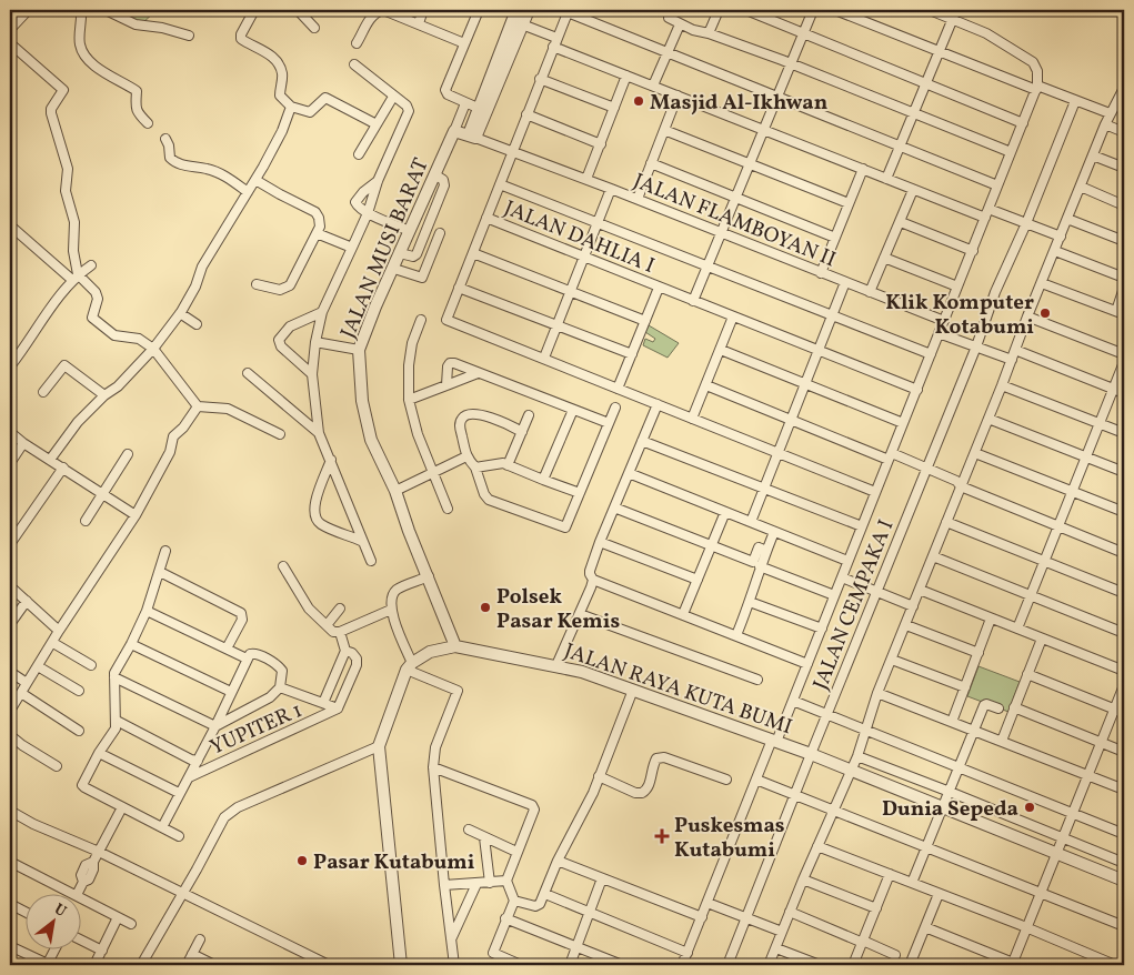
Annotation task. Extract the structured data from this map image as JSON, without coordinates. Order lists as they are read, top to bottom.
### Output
{
  "streets": {
    "street": [
      "JALAN FLAMBOYAN II",
      "JALAN DAHLIA I",
      "JALAN MUSI BARAT",
      "JALAN CEMPAKA I",
      "JALAN RAYA KUTA BUMI",
      "YUPITER 1"
    ]
  },
  "crossings": [
    ["JALAN MUSI BARAT", "JALAN RAYA KUTA BUMI"],
    ["JALAN CEMPAKA I", "JALAN RAYA KUTA BUMI"]
  ],
  "places": {
    "other": [
      "Masjid Al-Ikhwan",
      "Klik Komputer Kotabumi",
      "Polsek Pasar Kemis",
      "Dunia Sepeda",
      "Pasar Kutabumi"
    ],
    "health": ["Puskesmas Kutabumi"]
  },
  "north": "top right"
}
